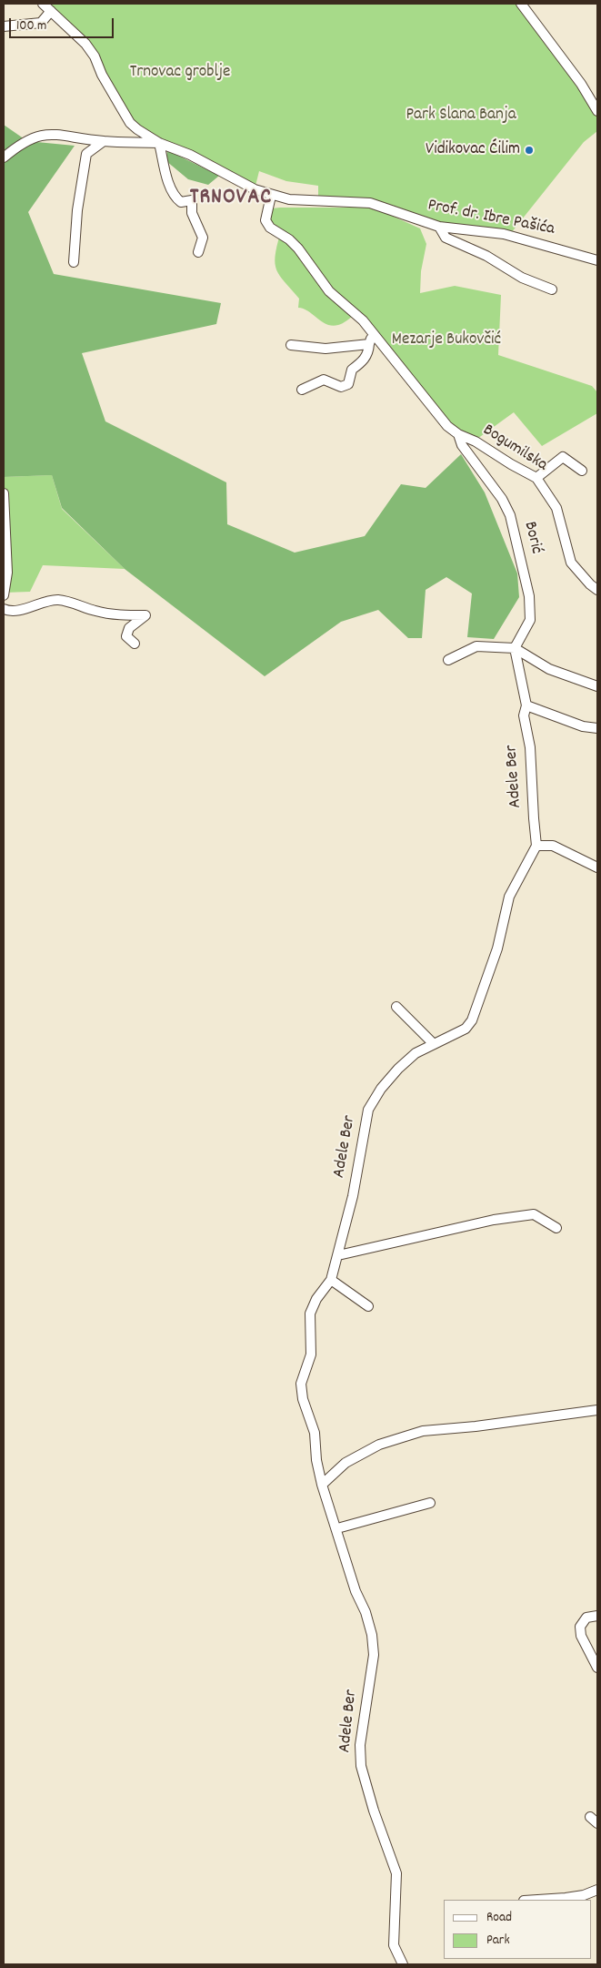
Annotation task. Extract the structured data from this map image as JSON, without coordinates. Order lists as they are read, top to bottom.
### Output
{
  "streets": {
    "street": [
      "Prof. dr. Ibre Pašića",
      "Bogumilska",
      "Borić",
      "Adele Ber"
    ]
  },
  "crossings": [
    ["Bogumilska", "Borić"]
  ],
  "districts": ["TRNOVAC"],
  "parks": ["Trnovac groblje", "Park Slana Banja", "Mezarje Bukovčić"],
  "places": ["Vidikovac Ćilim"],
  "legend": ["Road", "Park"],
  "scale_bar": "100 m"
}
